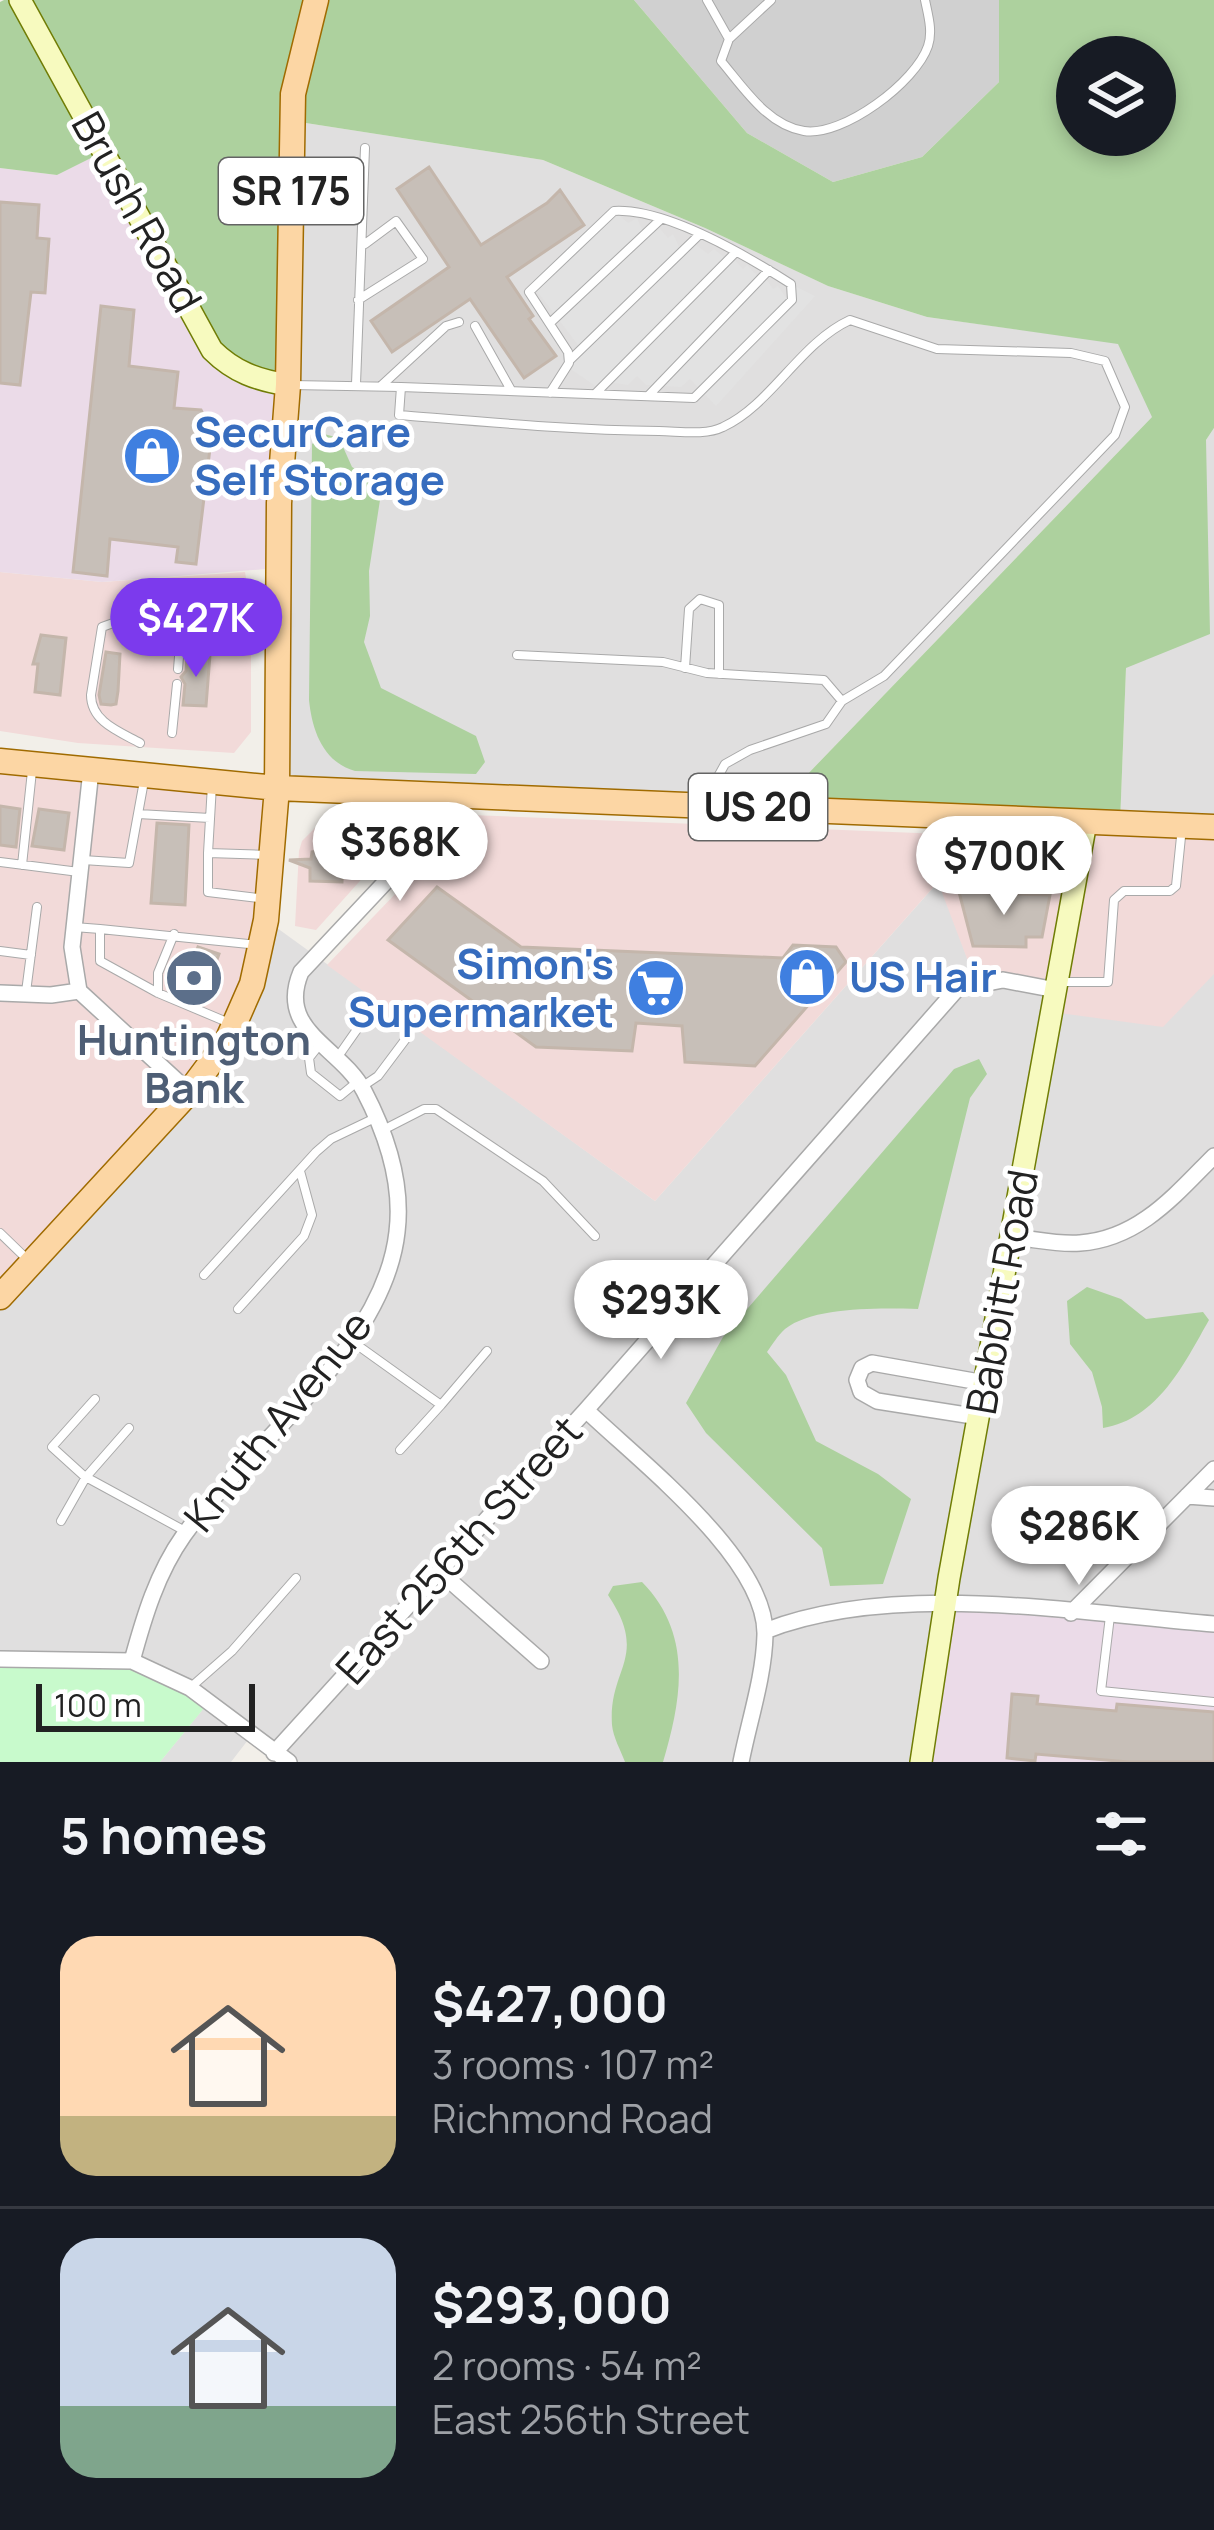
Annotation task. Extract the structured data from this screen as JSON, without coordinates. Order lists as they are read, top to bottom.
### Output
{
  "streets": {
    "main road": [
      "SR 175",
      "Brush Road",
      "US 20",
      "Babbitt Road"
    ],
    "street": ["Knuth Avenue", "East 256th Street"]
  },
  "crossings": [
    ["SR 175", "Brush Road"],
    ["SR 175", "US 20"],
    ["US 20", "Babbitt Road"],
    ["US 20", "Knuth Avenue"],
    ["Babbitt Road", "East 256th Street"]
  ],
  "places": {
    "shop": ["SecurCare Self Storage", "US Hair"],
    "bank": ["Huntington Bank"],
    "supermarket": ["Simon's Supermarket"]
  },
  "scale_bar": "100 m",
  "page": {
    "price": [
      "$427K",
      "$368K",
      "$700K",
      "$293K",
      "$286K"
    ],
    "scale": "100 m",
    "heading": "5 homes",
    "list": [
      {
        "name": "$427,000",
        "note": "3 rooms · 107 m² · Richmond Road"
      },
      {
        "name": "$293,000",
        "note": "2 rooms · 54 m² · East 256th Street"
      }
    ]
  }
}
